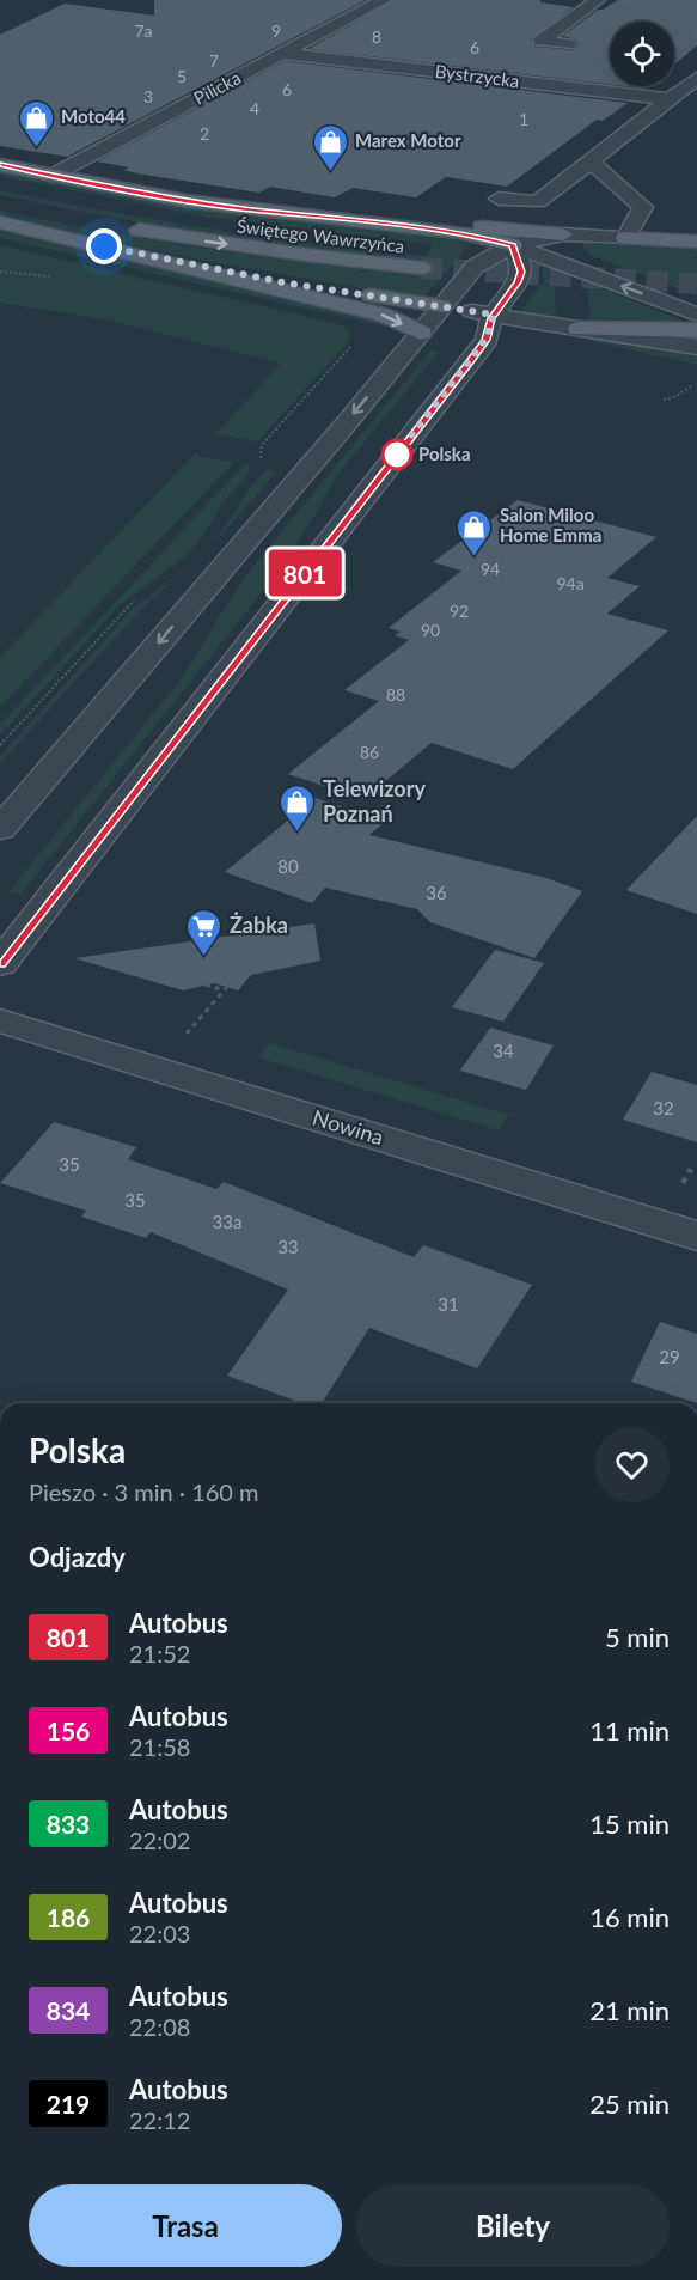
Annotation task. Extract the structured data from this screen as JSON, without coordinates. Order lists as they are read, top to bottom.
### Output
{
  "streets": {
    "main road": ["Świętego Wawrzyńca"],
    "street": ["Bystrzycka", "Pilicka", "Nowina"]
  },
  "crossings": [
    ["Bystrzycka", "Pilicka"]
  ],
  "places": {
    "shop": [
      "Moto44",
      "Marex Motor",
      "Salon Miloo Home Emma",
      "Telewizory Poznań"
    ],
    "other": ["Polska"],
    "supermarket": ["Żabka"]
  },
  "lines": ["bus line 801"],
  "house_numbers": [
    "7a",
    "9",
    "8",
    "6",
    "7",
    "5",
    "6",
    "3",
    "4",
    "1",
    "2",
    "94",
    "94a",
    "92",
    "90",
    "88",
    "86",
    "80",
    "36",
    "34",
    "32",
    "35",
    "35",
    "33a",
    "33",
    "31",
    "29"
  ],
  "page": {
    "on_map": "801",
    "heading": [
      ["Polska", "Pieszo · 3 min · 160 m"],
      "Odjazdy"
    ],
    "list": [
      {
        "mark": "801",
        "name": "Autobus",
        "note": "21:52",
        "value": "5 min"
      },
      {
        "mark": "156",
        "name": "Autobus",
        "note": "21:58",
        "value": "11 min"
      },
      {
        "mark": "833",
        "name": "Autobus",
        "note": "22:02",
        "value": "15 min"
      },
      {
        "mark": "186",
        "name": "Autobus",
        "note": "22:03",
        "value": "16 min"
      },
      {
        "mark": "834",
        "name": "Autobus",
        "note": "22:08",
        "value": "21 min"
      },
      {
        "mark": "219",
        "name": "Autobus",
        "note": "22:12",
        "value": "25 min"
      }
    ],
    "buttons": ["Trasa", "Bilety"]
  }
}
